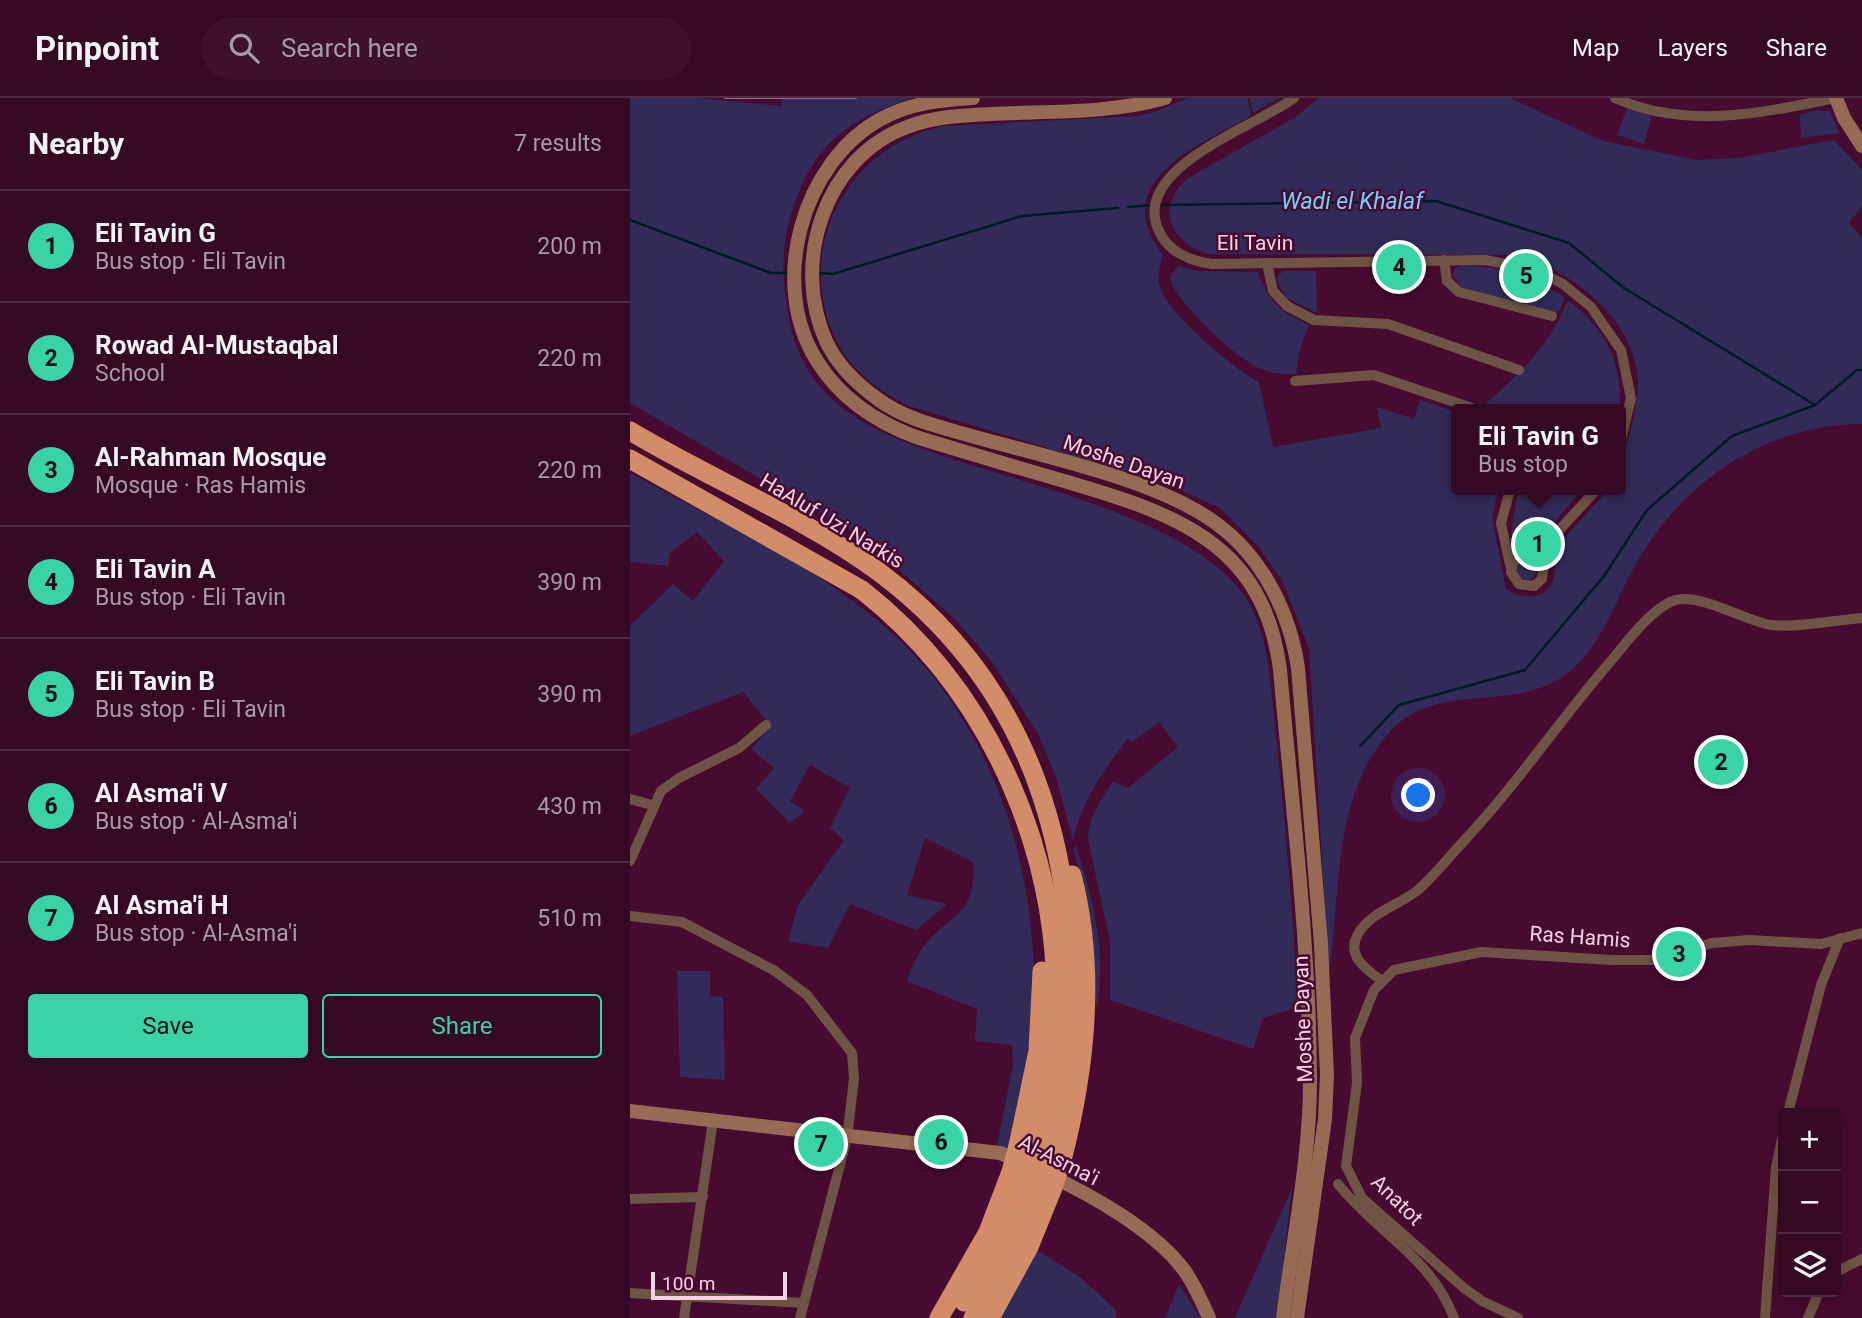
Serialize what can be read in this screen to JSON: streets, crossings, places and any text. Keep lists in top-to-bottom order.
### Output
{
  "streets": {
    "highway": ["HaAluf Uzi Narkis"],
    "street": [
      "Eli Tavin",
      "Moshe Dayan",
      "Ras Hamis",
      "Al-Asma'i",
      "Anatot"
    ]
  },
  "crossings": [
    ["Ras Hamis", "Anatot"]
  ],
  "water": ["Wadi el Khalaf"],
  "scale_bar": "100 m",
  "page": {
    "header": "Pinpoint",
    "search": "Search here",
    "nav": ["Map", "Layers", "Share"],
    "heading": ["Nearby", "7 results"],
    "list": [
      {
        "mark": "1",
        "name": "Eli Tavin G",
        "note": "Bus stop · Eli Tavin",
        "value": "200 m"
      },
      {
        "mark": "2",
        "name": "Rowad Al-Mustaqbal",
        "note": "School",
        "value": "220 m"
      },
      {
        "mark": "3",
        "name": "Al-Rahman Mosque",
        "note": "Mosque · Ras Hamis",
        "value": "220 m"
      },
      {
        "mark": "4",
        "name": "Eli Tavin A",
        "note": "Bus stop · Eli Tavin",
        "value": "390 m"
      },
      {
        "mark": "5",
        "name": "Eli Tavin B",
        "note": "Bus stop · Eli Tavin",
        "value": "390 m"
      },
      {
        "mark": "6",
        "name": "Al Asma'i V",
        "note": "Bus stop · Al-Asma'i",
        "value": "430 m"
      },
      {
        "mark": "7",
        "name": "Al Asma'i H",
        "note": "Bus stop · Al-Asma'i",
        "value": "510 m"
      }
    ],
    "pins": [
      "4",
      "5",
      "1",
      "2",
      "3",
      "6",
      "7"
    ],
    "popup": ["Eli Tavin G", "Bus stop"],
    "buttons": ["Save", "Share"],
    "map_buttons": ["+", "−"],
    "scale": "100 m"
  }
}
